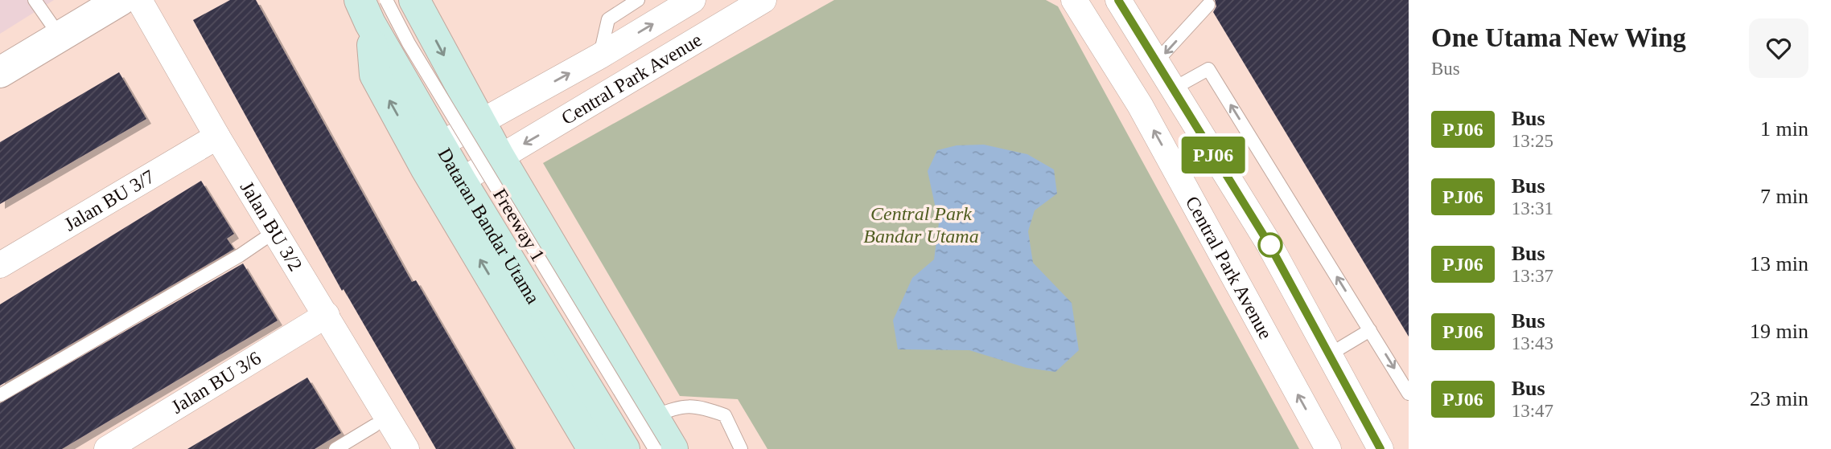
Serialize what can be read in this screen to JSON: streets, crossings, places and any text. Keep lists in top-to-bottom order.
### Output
{
  "streets": {
    "main road": ["Dataran Bandar Utama"],
    "street": [
      "Central Park Avenue",
      "Jalan BU 3/7",
      "Jalan BU 3/2",
      "Jalan BU 3/6"
    ],
    "lane": ["Freeway 1"]
  },
  "crossings": [
    ["Central Park Avenue", "Dataran Bandar Utama"],
    ["Jalan BU 3/7", "Jalan BU 3/2"],
    ["Jalan BU 3/2", "Jalan BU 3/6"],
    ["Freeway 1", "Dataran Bandar Utama"]
  ],
  "parks": ["Central Park Bandar Utama"],
  "lines": ["bus line PJ06"],
  "page": {
    "on_map": "PJ06",
    "heading": ["One Utama New Wing", "Bus"],
    "list": [
      {
        "mark": "PJ06",
        "name": "Bus",
        "note": "13:25",
        "value": "1 min"
      },
      {
        "mark": "PJ06",
        "name": "Bus",
        "note": "13:31",
        "value": "7 min"
      },
      {
        "mark": "PJ06",
        "name": "Bus",
        "note": "13:37",
        "value": "13 min"
      },
      {
        "mark": "PJ06",
        "name": "Bus",
        "note": "13:43",
        "value": "19 min"
      },
      {
        "mark": "PJ06",
        "name": "Bus",
        "note": "13:47",
        "value": "23 min"
      }
    ]
  }
}
